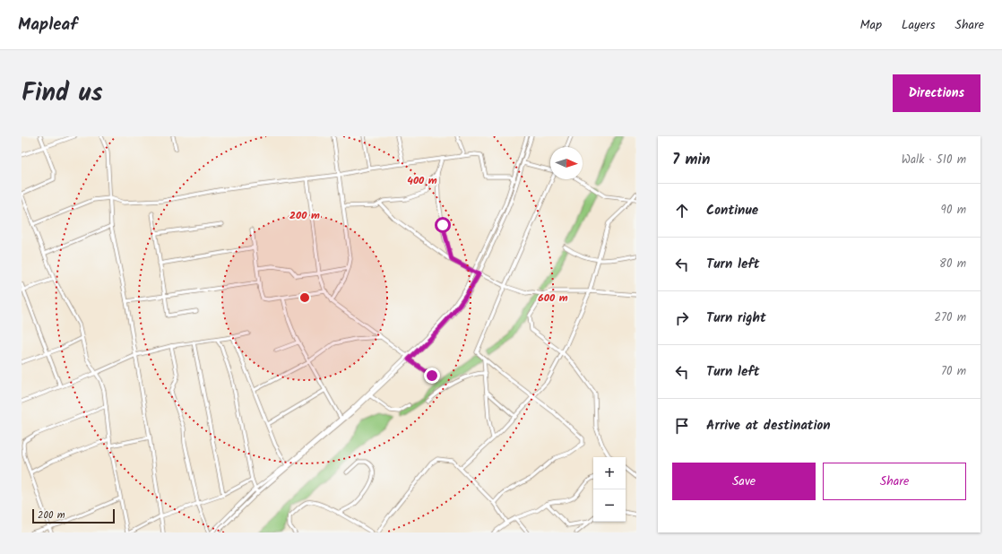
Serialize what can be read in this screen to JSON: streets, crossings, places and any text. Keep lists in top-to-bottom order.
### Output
{
  "scale_bar": "200 m",
  "north": "right",
  "page": {
    "header": "Mapleaf",
    "nav": ["Map", "Layers", "Share"],
    "title": "Find us",
    "buttons": [
      "Directions",
      ["Save", "Share"]
    ],
    "heading": ["7 min", "Walk · 510 m"],
    "list": [
      ["Continue", "90 m"],
      ["Turn left", "80 m"],
      ["Turn right", "270 m"],
      ["Turn left", "70 m"],
      "Arrive at destination"
    ],
    "map_buttons": ["+", "−"],
    "scale": "200 m"
  },
  "rings": ["400 m", "200 m", "600 m"]
}
